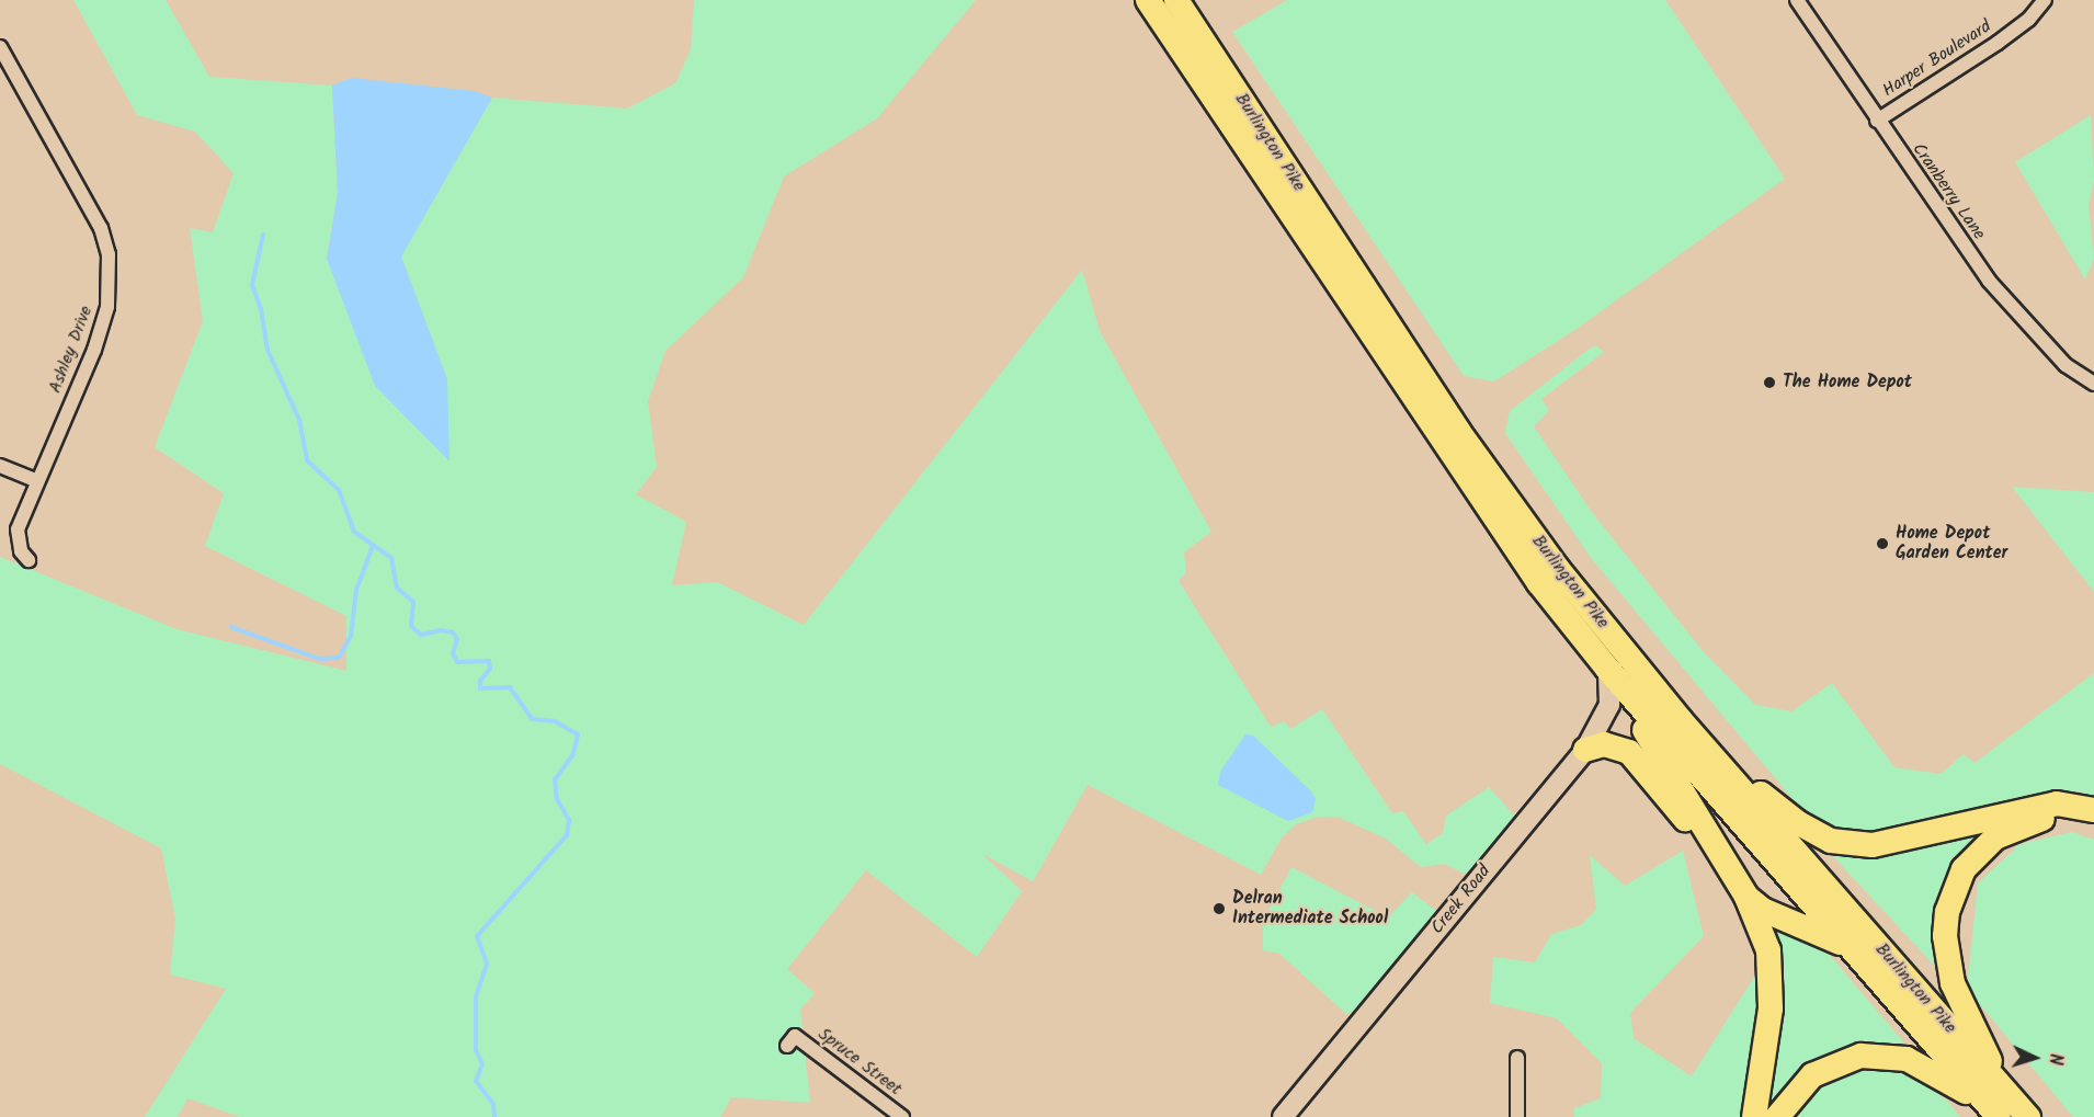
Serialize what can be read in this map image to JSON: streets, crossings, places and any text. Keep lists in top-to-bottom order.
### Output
{
  "streets": {
    "highway": ["Burlington Pike"],
    "street": [
      "Harper Boulevard",
      "Cranberry Lane",
      "Ashley Drive",
      "Creek Road",
      "Spruce Street"
    ]
  },
  "crossings": [
    ["Harper Boulevard", "Cranberry Lane"],
    ["Burlington Pike", "Creek Road"]
  ],
  "places": ["The Home Depot", "Home Depot Garden Center", "Delran Intermediate School"],
  "north": "right"
}
